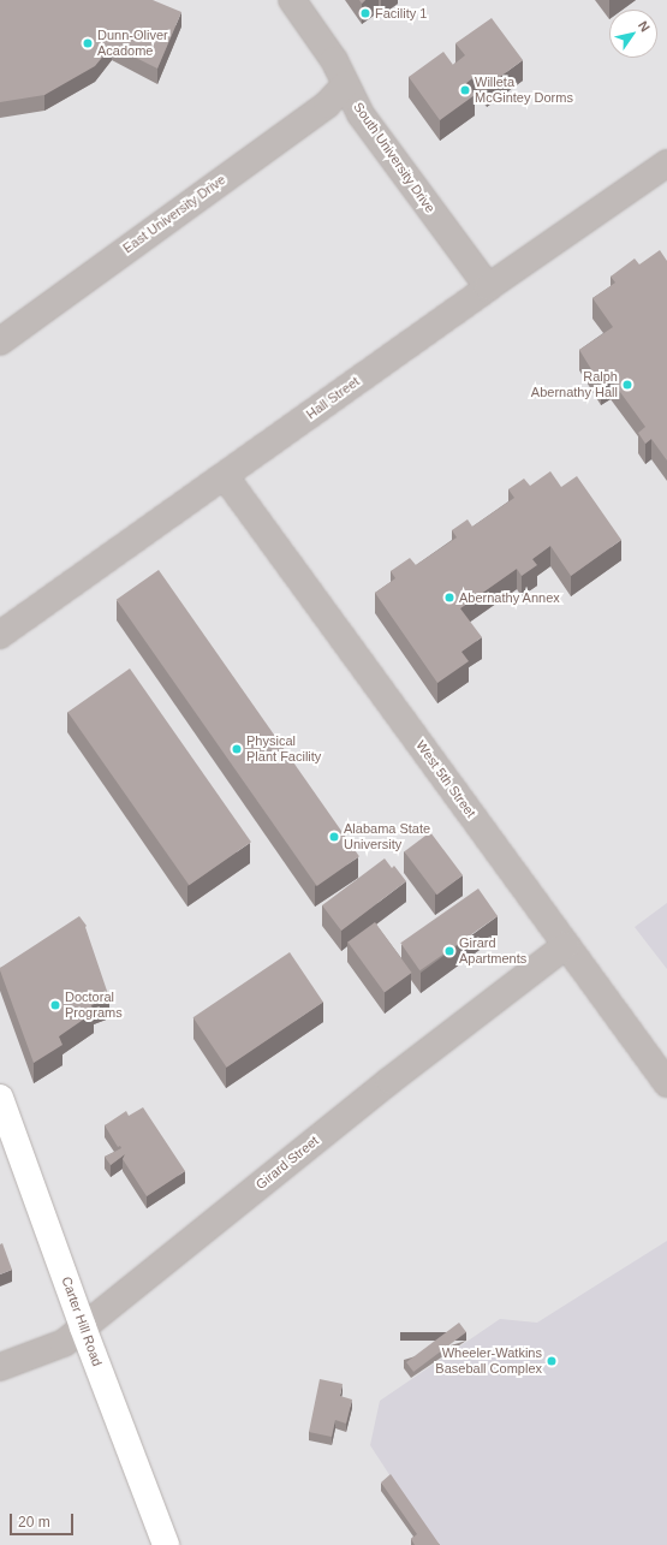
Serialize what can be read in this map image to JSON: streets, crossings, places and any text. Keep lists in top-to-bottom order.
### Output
{
  "streets": {
    "main road": ["Carter Hill Road"],
    "street": [
      "South University Drive",
      "East University Drive",
      "Hall Street",
      "West 5th Street",
      "Girard Street"
    ]
  },
  "crossings": [
    ["South University Drive", "East University Drive"],
    ["South University Drive", "Hall Street"],
    ["Hall Street", "West 5th Street"],
    ["West 5th Street", "Girard Street"],
    ["Girard Street", "Carter Hill Road"]
  ],
  "places": [
    "Facility 1",
    "Dunn-Oliver Acadome",
    "Willeta McGintey Dorms",
    "Ralph Abernathy Hall",
    "Abernathy Annex",
    "Physical Plant Facility",
    "Alabama State University",
    "Girard Apartments",
    "Doctoral Programs",
    "Wheeler-Watkins Baseball Complex"
  ],
  "scale_bar": "20 m",
  "north": "top right"
}
